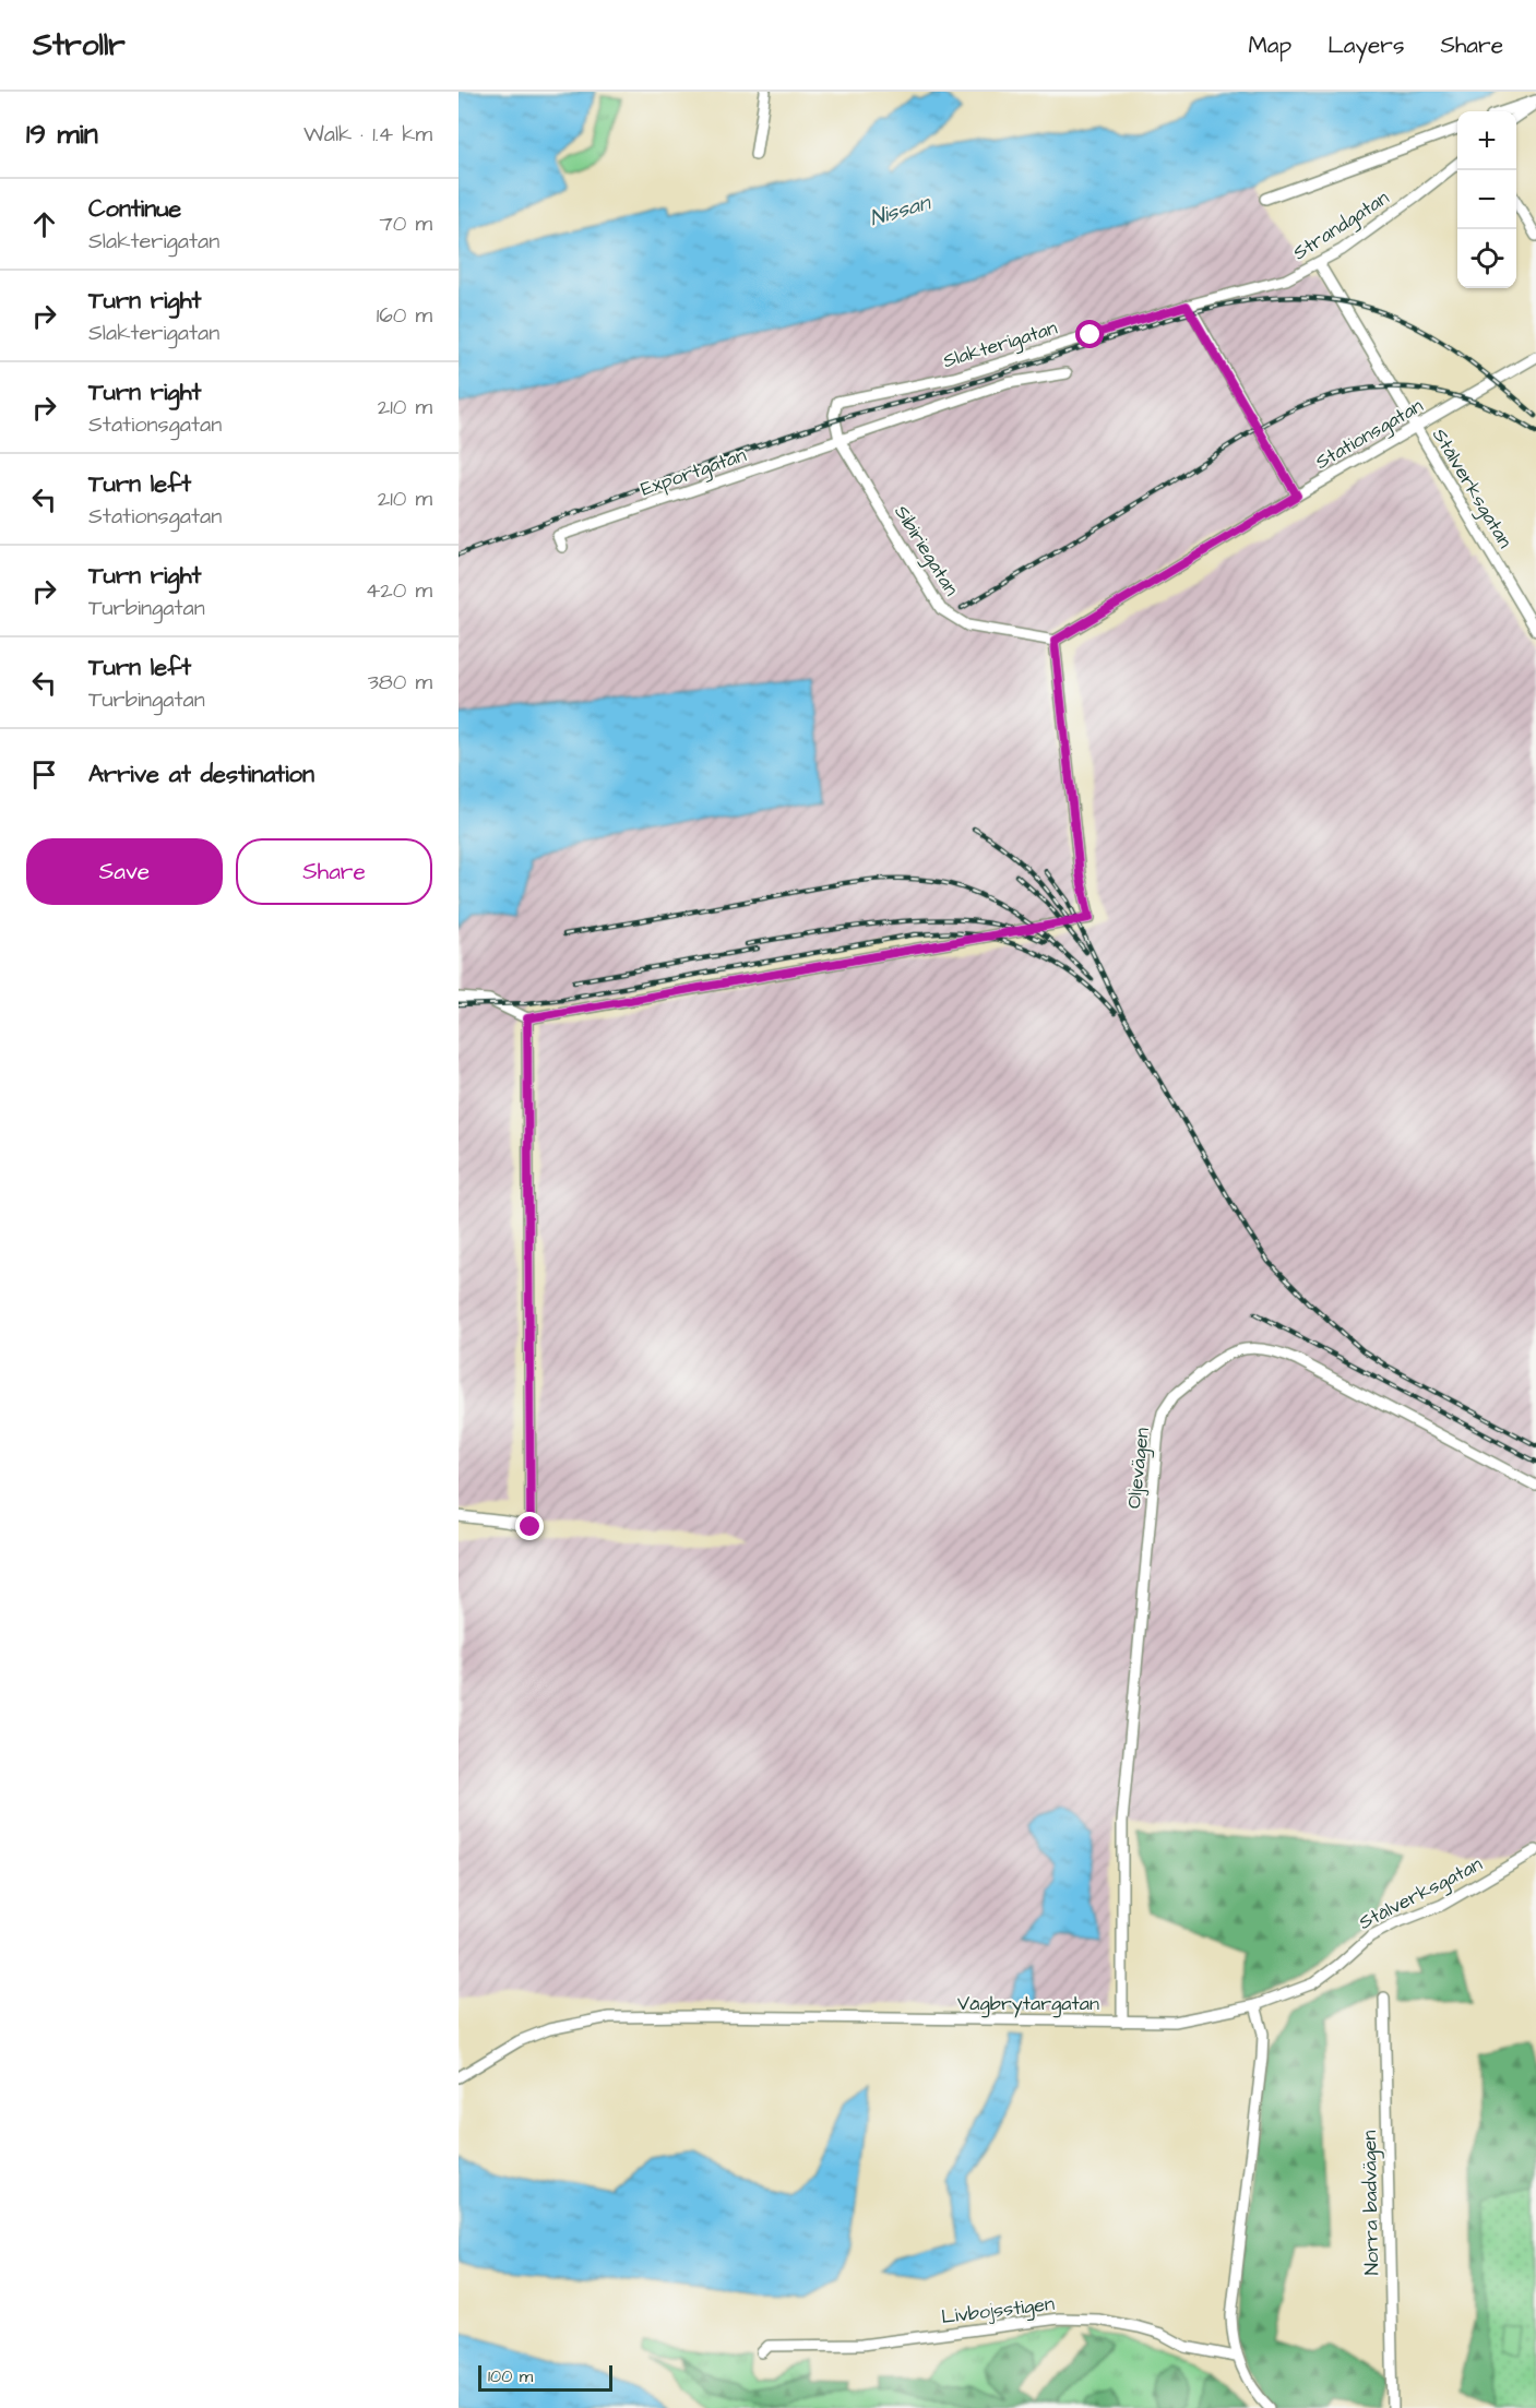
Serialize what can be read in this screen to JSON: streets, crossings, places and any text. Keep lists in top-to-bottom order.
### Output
{
  "streets": {
    "street": [
      "Strandgatan",
      "Slakterigatan",
      "Stationsgatan",
      "Exportgatan",
      "Stålverksgatan",
      "Sibiriegatan",
      "Oljevägen",
      "Vågbrytargatan",
      "Norra badvägen",
      "Livbojsstigen"
    ]
  },
  "crossings": [
    ["Strandgatan", "Slakterigatan"],
    ["Strandgatan", "Stålverksgatan"],
    ["Slakterigatan", "Sibiriegatan"],
    ["Stationsgatan", "Stålverksgatan"],
    ["Stationsgatan", "Sibiriegatan"],
    ["Exportgatan", "Sibiriegatan"],
    ["Stålverksgatan", "Vågbrytargatan"],
    ["Oljevägen", "Vågbrytargatan"]
  ],
  "water": ["Nissan"],
  "scale_bar": "100 m",
  "page": {
    "header": "Strollr",
    "nav": ["Map", "Layers", "Share"],
    "heading": ["19 min", "Walk · 1.4 km"],
    "map_buttons": ["+", "−"],
    "list": [
      ["Continue", "Slakterigatan", "70 m"],
      ["Turn right", "Slakterigatan", "160 m"],
      ["Turn right", "Stationsgatan", "210 m"],
      ["Turn left", "Stationsgatan", "210 m"],
      ["Turn right", "Turbingatan", "420 m"],
      ["Turn left", "Turbingatan", "380 m"],
      "Arrive at destination"
    ],
    "buttons": ["Save", "Share"],
    "scale": "100 m"
  }
}
